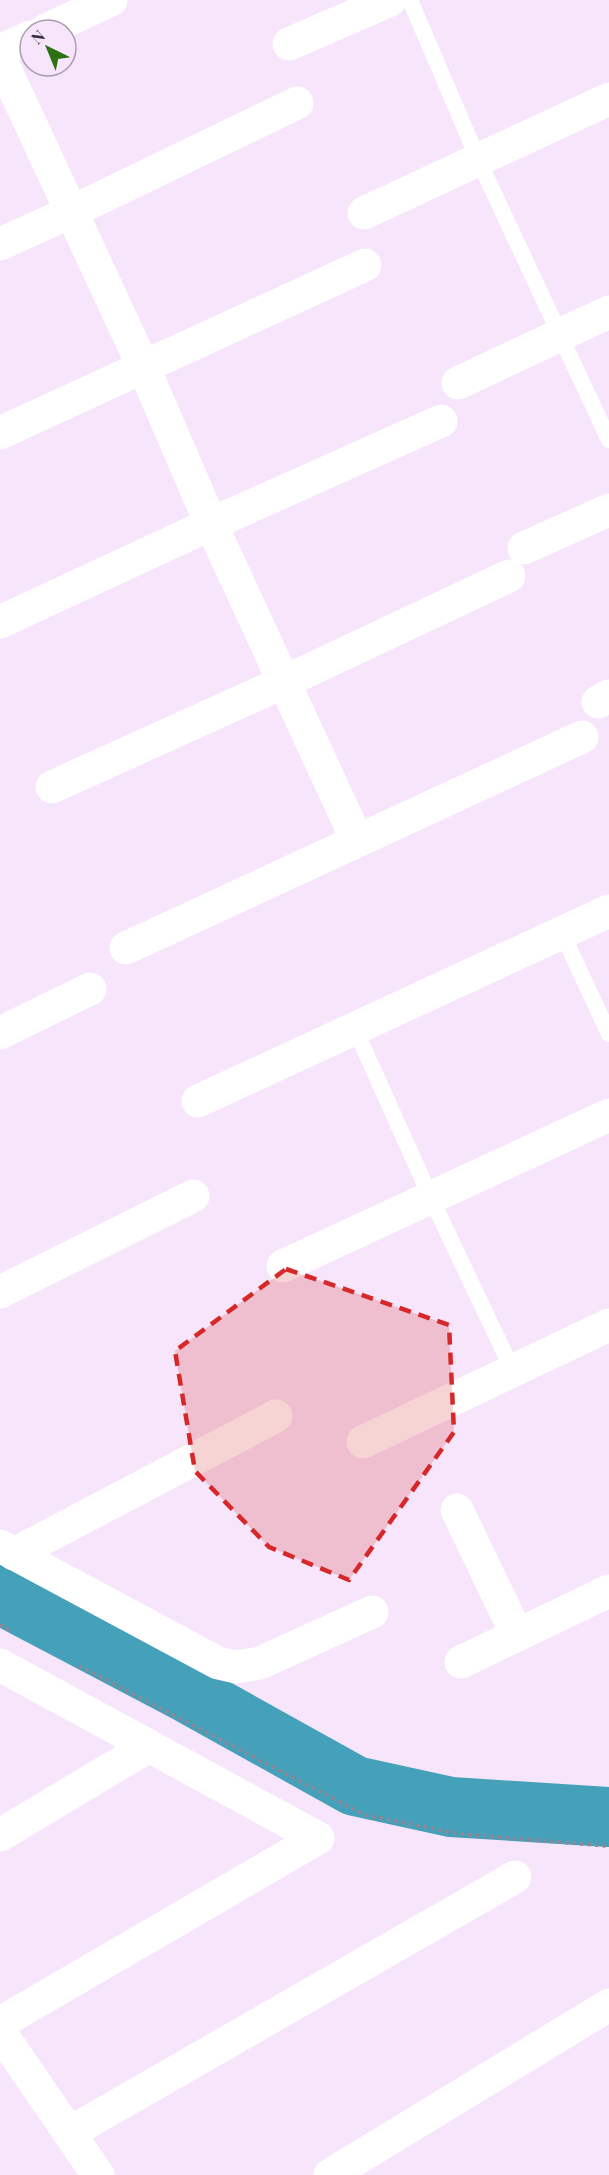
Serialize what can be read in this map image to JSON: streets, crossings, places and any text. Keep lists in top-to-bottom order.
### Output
{
  "north": "top left"
}
